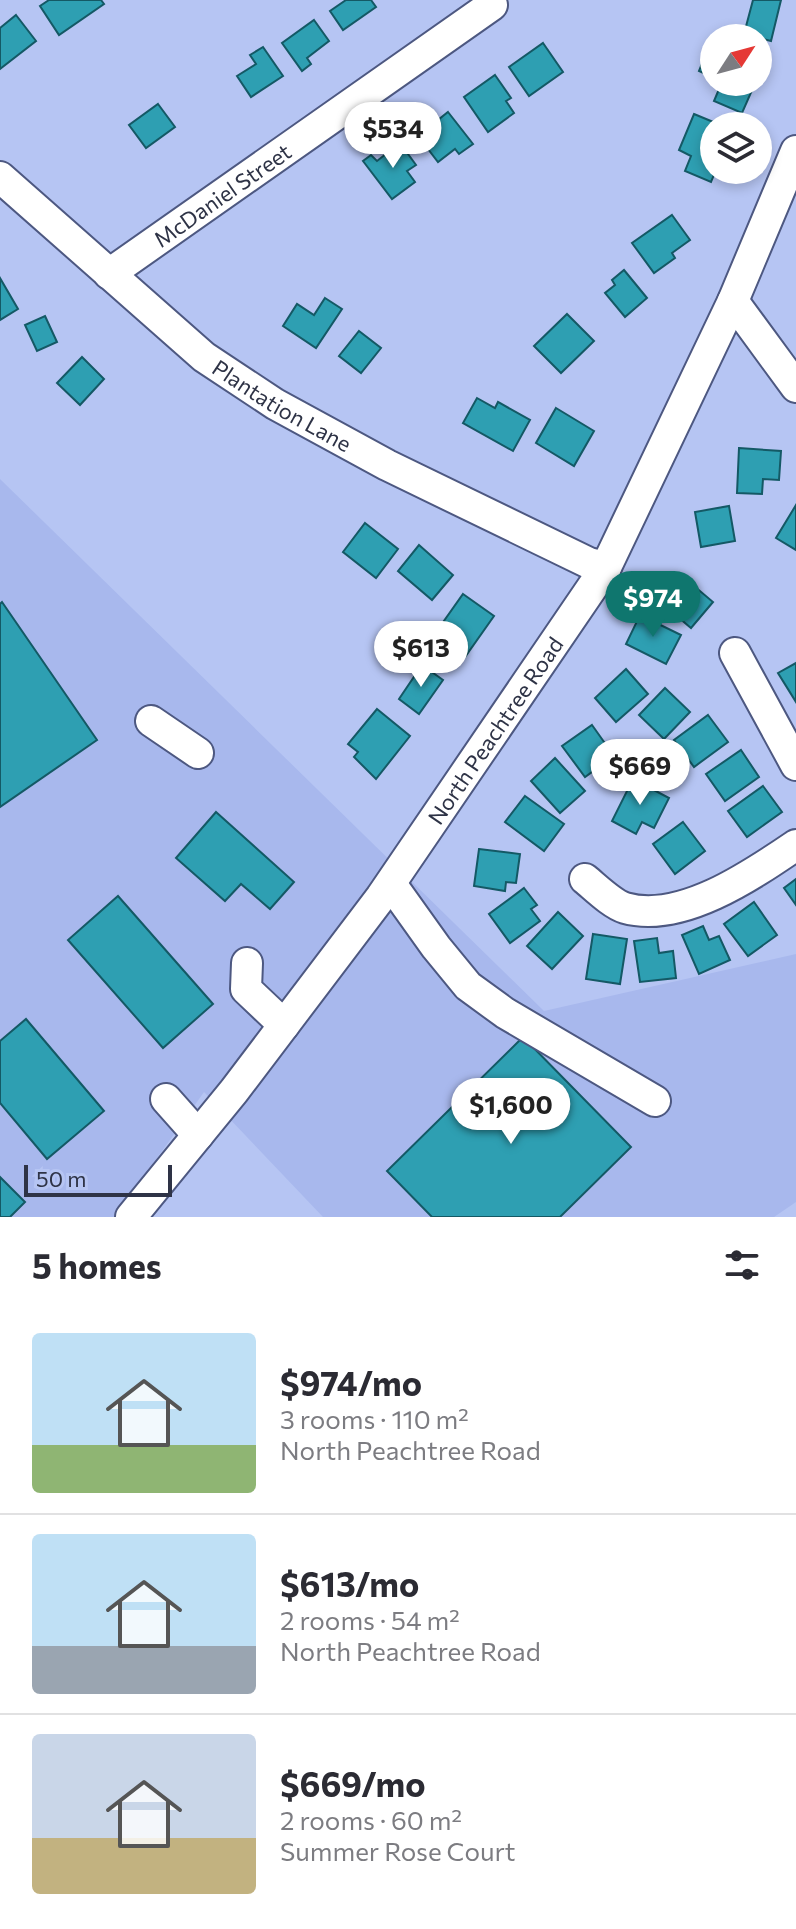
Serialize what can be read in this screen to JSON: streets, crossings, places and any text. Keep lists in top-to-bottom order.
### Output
{
  "streets": {
    "street": ["McDaniel Street", "Plantation Lane", "North Peachtree Road"]
  },
  "crossings": [
    ["McDaniel Street", "Plantation Lane"],
    ["Plantation Lane", "North Peachtree Road"]
  ],
  "scale_bar": "50 m",
  "north": "top right",
  "page": {
    "price": [
      "$534",
      "$974",
      "$613",
      "$669",
      "$1,600"
    ],
    "scale": "50 m",
    "heading": "5 homes",
    "list": [
      {
        "name": "$974/mo",
        "note": "3 rooms · 110 m² · North Peachtree Road"
      },
      {
        "name": "$613/mo",
        "note": "2 rooms · 54 m² · North Peachtree Road"
      },
      {
        "name": "$669/mo",
        "note": "2 rooms · 60 m² · Summer Rose Court"
      }
    ]
  }
}
